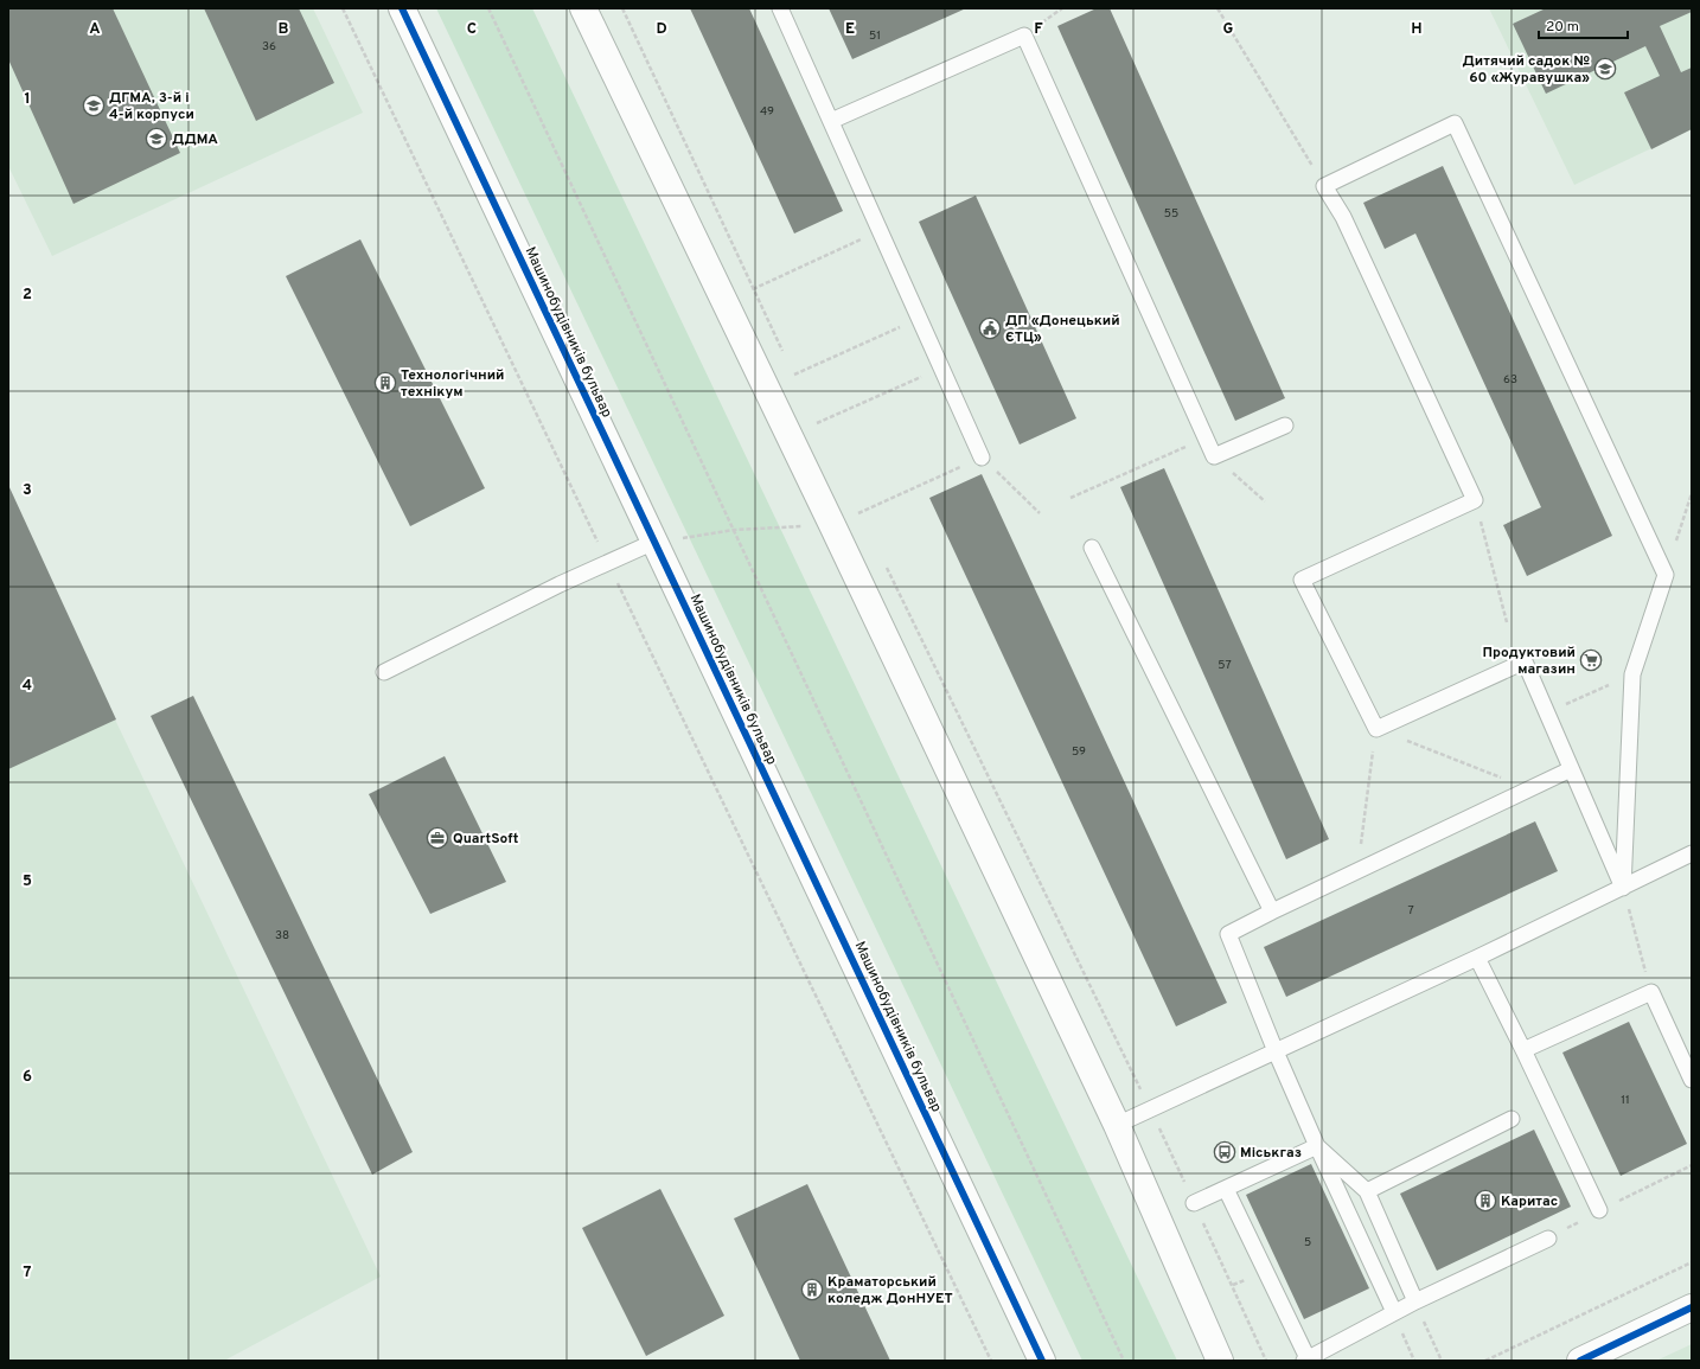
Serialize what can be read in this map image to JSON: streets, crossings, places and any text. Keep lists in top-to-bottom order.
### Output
{
  "streets": {
    "street": ["Машинобудівників бульвар"]
  },
  "places": {
    "school or university": ["Дитячий садок № 60 «Журавушка»", "ДГМА, 3-й і 4-й корпуси", "ДДМА"],
    "public building": ["ДП «Донецький ЄТЦ»"],
    "building": ["Технологічний технікум", "Каритас", "Краматорський коледж ДонНУЕТ"],
    "supermarket": ["Продуктовий магазин"],
    "office": ["QuartSoft"],
    "bus stop": ["Міськгаз"]
  },
  "house_numbers": [
    "51",
    "36",
    "49",
    "55",
    "63",
    "57",
    "59",
    "7",
    "38",
    "11",
    "5"
  ],
  "scale_bar": "20 m",
  "grid": {
    "columns": [
      "A",
      "B",
      "C",
      "D",
      "E",
      "F",
      "G",
      "H"
    ],
    "rows": [
      "1",
      "2",
      "3",
      "4",
      "5",
      "6",
      "7"
    ]
  }
}
